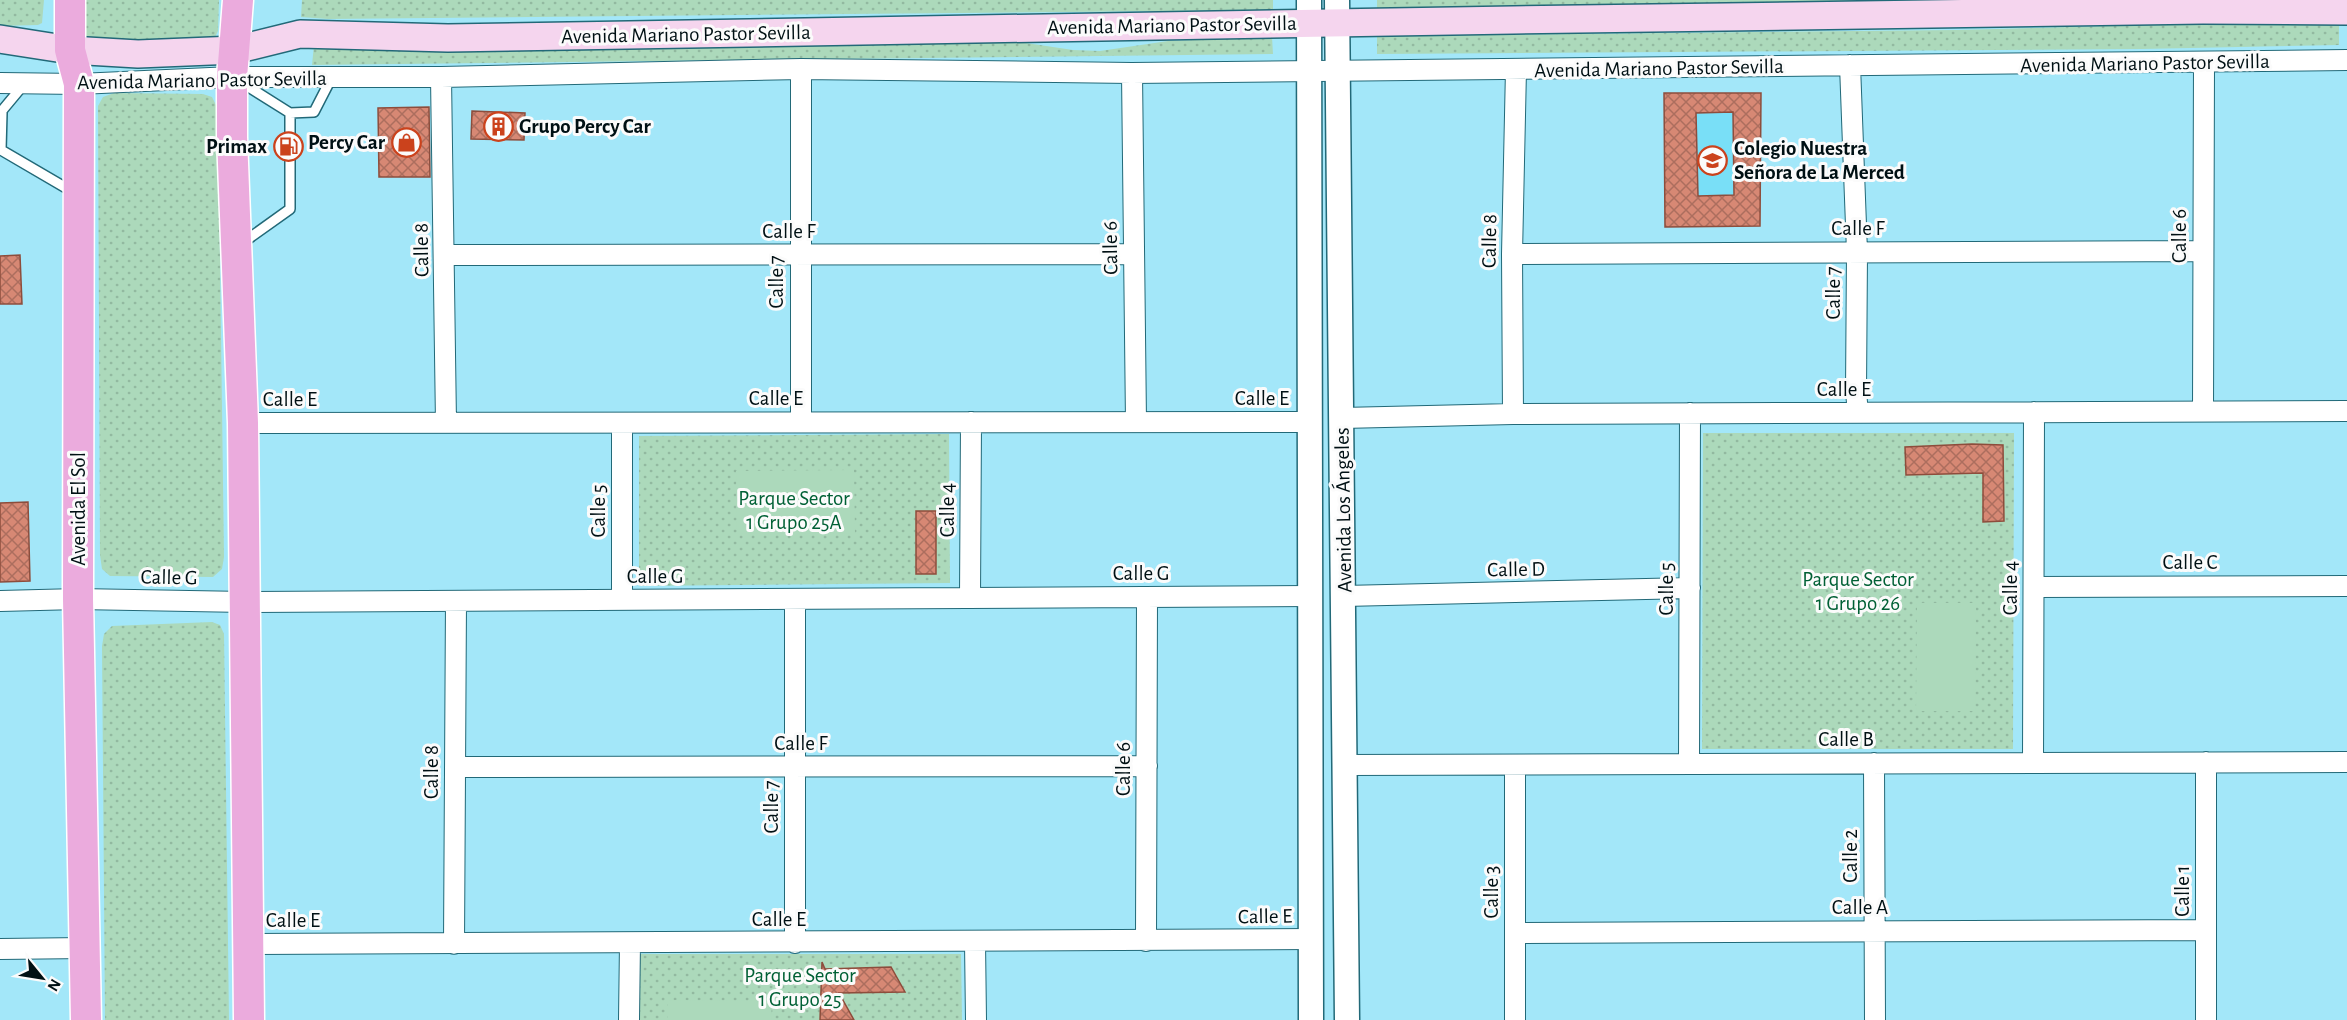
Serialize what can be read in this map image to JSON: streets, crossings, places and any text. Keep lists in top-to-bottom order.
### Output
{
  "streets": {
    "main road": ["Avenida Mariano Pastor Sevilla", "Avenida El Sol"],
    "street": [
      "Calle F",
      "Calle 6",
      "Calle 8",
      "Calle 7",
      "Calle E",
      "Calle 4",
      "Avenida Los Ángeles",
      "Calle 5",
      "Calle C",
      "Calle D",
      "Calle G",
      "Calle B",
      "Calle 2",
      "Calle 1",
      "Calle 3",
      "Calle A"
    ]
  },
  "crossings": [
    ["Avenida Mariano Pastor Sevilla", "Calle 6"],
    ["Avenida Mariano Pastor Sevilla", "Calle 8"],
    ["Avenida Mariano Pastor Sevilla", "Calle 7"],
    ["Avenida Mariano Pastor Sevilla", "Avenida El Sol"],
    ["Avenida Mariano Pastor Sevilla", "Avenida Los Ángeles"],
    ["Calle F", "Calle 6"],
    ["Calle F", "Calle 8"],
    ["Calle F", "Calle 7"],
    ["Calle 6", "Calle E"],
    ["Calle 6", "Calle G"],
    ["Calle 8", "Calle E"],
    ["Calle 8", "Calle G"],
    ["Calle 7", "Calle E"],
    ["Calle 7", "Calle G"],
    ["Calle E", "Calle 4"],
    ["Calle E", "Avenida Los Ángeles"],
    ["Calle E", "Calle 5"],
    ["Avenida El Sol", "Calle G"],
    ["Calle 4", "Calle C"],
    ["Calle 4", "Calle G"],
    ["Calle 4", "Calle B"],
    ["Avenida Los Ángeles", "Calle D"],
    ["Avenida Los Ángeles", "Calle G"],
    ["Avenida Los Ángeles", "Calle B"],
    ["Calle 5", "Calle D"],
    ["Calle 5", "Calle G"],
    ["Calle 5", "Calle B"],
    ["Calle B", "Calle 2"],
    ["Calle B", "Calle 1"],
    ["Calle B", "Calle 3"],
    ["Calle 2", "Calle A"],
    ["Calle 1", "Calle A"],
    ["Calle 3", "Calle A"]
  ],
  "parks": ["Parque Sector 1 Grupo 25A", "Parque Sector 1 Grupo 26", "Parque Sector 1 Grupo 25"],
  "places": {
    "building": ["Grupo Percy Car"],
    "shop": ["Percy Car"],
    "fuel station": ["Primax"],
    "school or university": ["Colegio Nuestra Señora de La Merced"]
  },
  "north": "bottom right"
}
